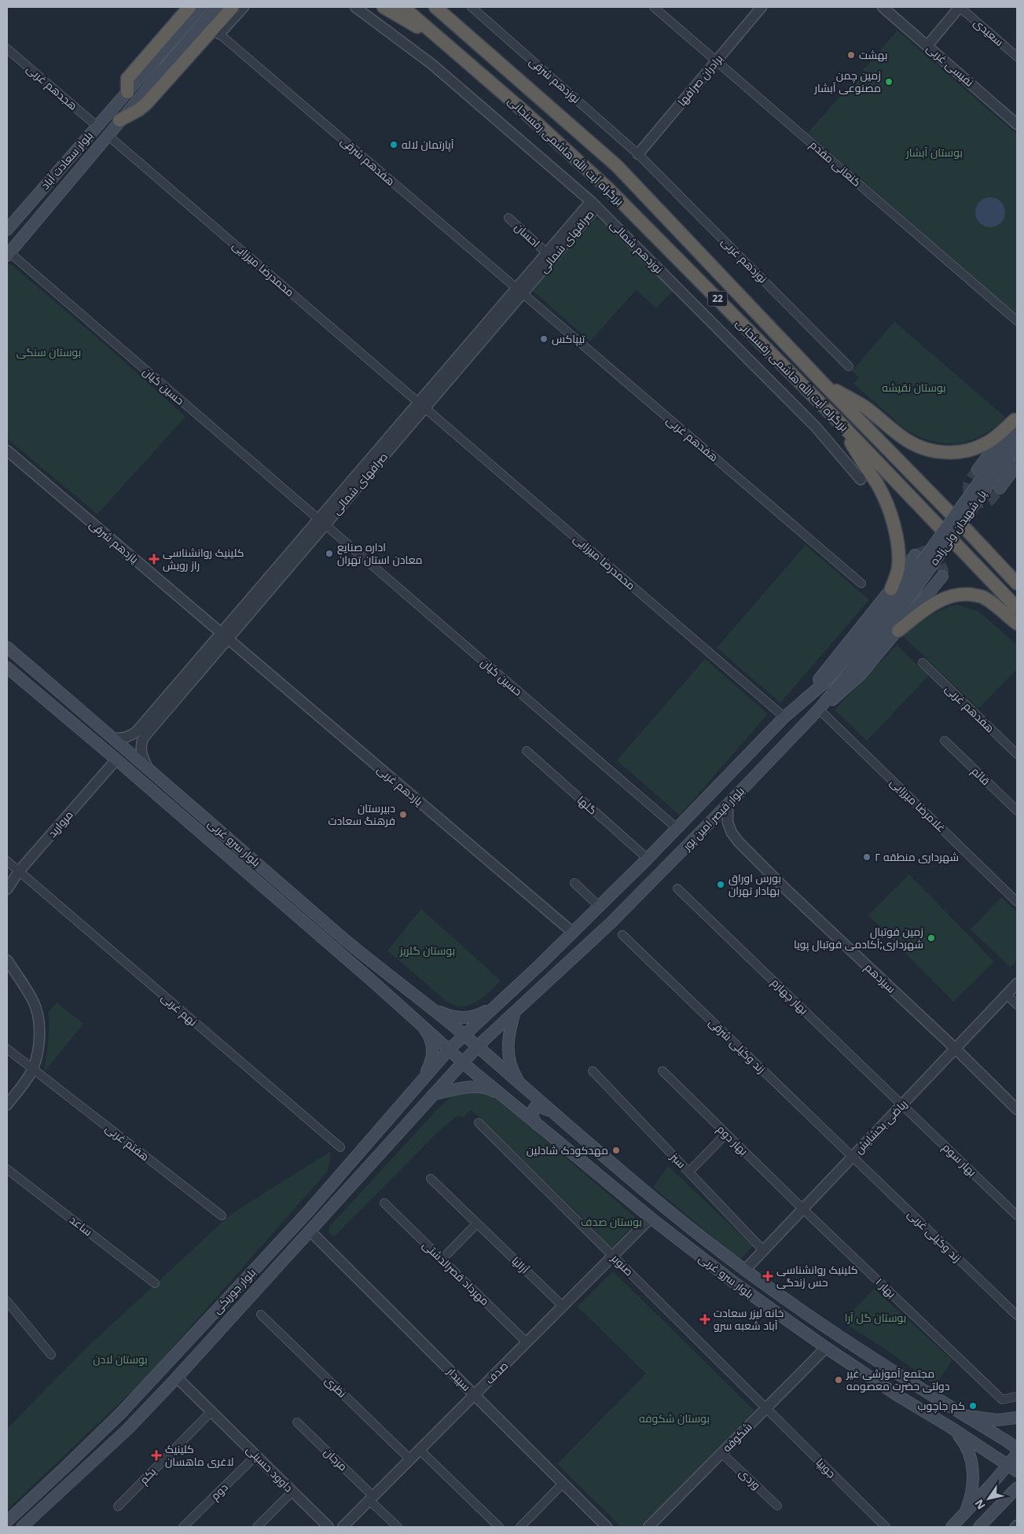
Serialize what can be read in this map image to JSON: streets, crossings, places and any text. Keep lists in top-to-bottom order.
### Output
{
  "streets": {
    "highway": ["بزرگراه آیت الله هاشمی رفسنجانی", "22"],
    "main road": [
      "بلوار سعادت آباد",
      "پل شهیدان ولی‌زاده",
      "بلوار قیصر امین پور",
      "بلوار سرو غربی",
      "بلوار جوریکی"
    ],
    "street": [
      "سعیدی",
      "نفیسی غربی",
      "نوزدهم شرقی",
      "برادران صرافها",
      "هجدهم غربی",
      "هفدهم شرقی",
      "کنعانی مقدم",
      "احسان",
      "صرافهای شمالی",
      "نوزدهم شمالی",
      "نوزدهم غربی",
      "محمدرضا میرزایی",
      "حسین کیان",
      "هفدهم غربی",
      "یازدهم شرقی",
      "قائم",
      "یازدهم غربی",
      "گلها",
      "غلامرضا میرزایی",
      "مروارید",
      "سیزدهم",
      "بهار چهارم",
      "نهم غربی",
      "زند وکیلی شرقی",
      "ریاضی بخشایش",
      "بهار دوم",
      "هفتم غربی",
      "بهار سوم",
      "سبز",
      "ساعد",
      "زند وکیلی غربی",
      "آزالیا",
      "صنوبر",
      "مهرداد قصرالدشتی",
      "بهار ۱",
      "صدف",
      "سپیدار",
      "نظری",
      "شکوفه",
      "مرجان",
      "جویپا",
      "داوود حسینی",
      "یکم",
      "وردی",
      "دوم"
    ]
  },
  "crossings": [
    ["نوزدهم شرقی", "برادران صرافها"],
    ["نوزدهم شرقی", "نوزدهم غربی"],
    ["برادران صرافها", "کنعانی مقدم"],
    ["برادران صرافها", "نوزدهم غربی"],
    ["هجدهم غربی", "بلوار سعادت آباد"],
    ["بلوار سعادت آباد", "محمدرضا میرزایی"],
    ["بلوار سعادت آباد", "حسین کیان"],
    ["هفدهم شرقی", "صرافهای شمالی"],
    ["هفدهم شرقی", "هفدهم غربی"],
    ["احسان", "صرافهای شمالی"],
    ["صرافهای شمالی", "نوزدهم شمالی"],
    ["صرافهای شمالی", "محمدرضا میرزایی"],
    ["صرافهای شمالی", "حسین کیان"],
    ["صرافهای شمالی", "هفدهم غربی"],
    ["صرافهای شمالی", "یازدهم شرقی"],
    ["صرافهای شمالی", "یازدهم غربی"],
    ["صرافهای شمالی", "بلوار سرو غربی"],
    ["محمدرضا میرزایی", "بلوار قیصر امین پور"],
    ["حسین کیان", "بلوار قیصر امین پور"],
    ["پل شهیدان ولی‌زاده", "بلوار قیصر امین پور"],
    ["یازدهم شرقی", "یازدهم غربی"],
    ["یازدهم غربی", "بلوار قیصر امین پور"],
    ["گلها", "بلوار قیصر امین پور"],
    ["غلامرضا میرزایی", "بلوار قیصر امین پور"],
    ["بلوار قیصر امین پور", "بلوار سرو غربی"],
    ["بلوار قیصر امین پور", "سیزدهم"],
    ["بلوار قیصر امین پور", "بلوار جوریکی"],
    ["مروارید", "بلوار سرو غربی"],
    ["مروارید", "نهم غربی"],
    ["بلوار سرو غربی", "ریاضی بخشایش"],
    ["بلوار سرو غربی", "بلوار جوریکی"],
    ["بلوار سرو غربی", "صدف"],
    ["بلوار سرو غربی", "شکوفه"],
    ["سیزدهم", "ریاضی بخشایش"],
    ["بهار چهارم", "ریاضی بخشایش"],
    ["بهار چهارم", "بهار سوم"],
    ["زند وکیلی شرقی", "ریاضی بخشایش"],
    ["زند وکیلی شرقی", "زند وکیلی غربی"],
    ["ریاضی بخشایش", "بهار دوم"],
    ["ریاضی بخشایش", "بهار سوم"],
    ["ریاضی بخشایش", "سبز"],
    ["ریاضی بخشایش", "زند وکیلی غربی"],
    ["ریاضی بخشایش", "بهار ۱"],
    ["بهار دوم", "بهار ۱"],
    ["آزالیا", "صدف"],
    ["صنوبر", "صدف"],
    ["صنوبر", "شکوفه"],
    ["صنوبر", "جویپا"],
    ["مهرداد قصرالدشتی", "صدف"],
    ["بلوار جوریکی", "سپیدار"],
    ["بلوار جوریکی", "داوود حسینی"],
    ["صدف", "سپیدار"],
    ["صدف", "نظری"],
    ["صدف", "مرجان"],
    ["شکوفه", "جویپا"],
    ["شکوفه", "وردی"],
    ["داوود حسینی", "یکم"],
    ["داوود حسینی", "دوم"]
  ],
  "parks": [
    "بوستان آبشار",
    "بوستان سنگی",
    "بوستان نقیشه",
    "بوستان گلریز",
    "بوستان صدف",
    "بوستان گل‌ آرا",
    "بوستان لادن",
    "بوستان شکوفه"
  ],
  "places": {
    "other": [
      "بهشت",
      "زمین چمن مصنوعی آبشار",
      "آپارتمان لاله",
      "تیپاکس",
      "اداره صنایع معادن استان تهران",
      "دبیرستان فرهنگ سعادت",
      "شهرداری منطقه ۲",
      "بورس اوراق بهادار تهران",
      "زمین فوتبال شهرداری;آکادمی فوتبال پویا",
      "مهدکودک شادلین",
      "مجتمع آموزشی غیر دولتی حضرت معصومه",
      "کم جاچوب"
    ],
    "health": [
      "کلینیک روانشناسی راز رویش",
      "کلینیک روانشناسی حس زندگی",
      "خانه لیزر سعادت آباد شعبه سرو",
      "کلینیک لاغری ماهسان"
    ]
  },
  "north": "bottom left"
}
